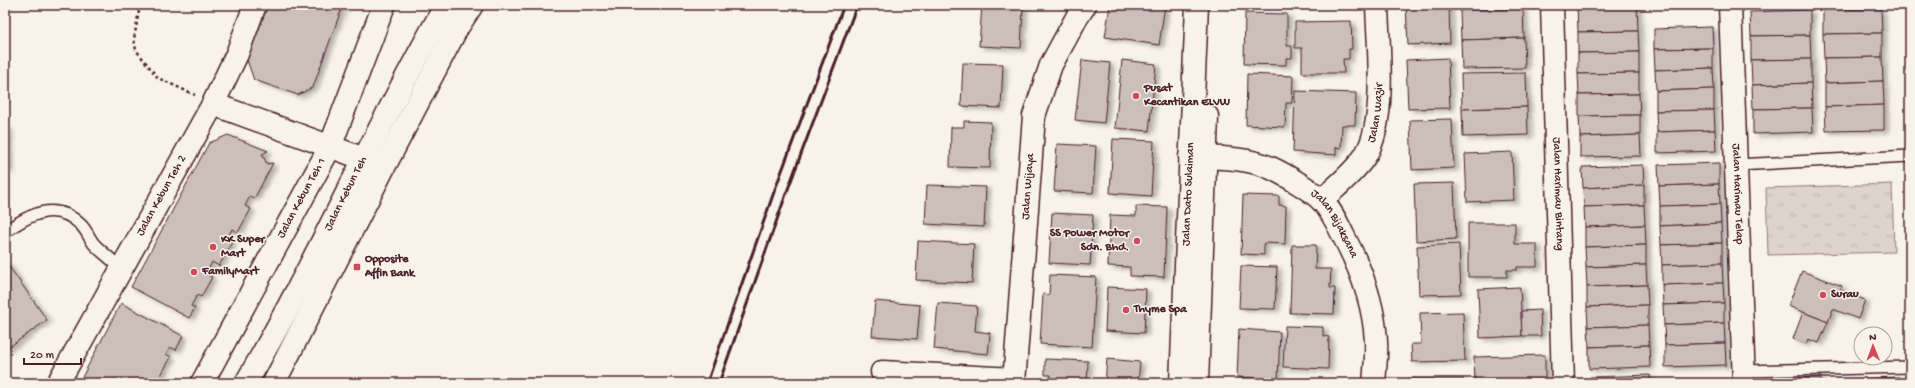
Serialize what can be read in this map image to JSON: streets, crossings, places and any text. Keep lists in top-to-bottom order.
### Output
{
  "streets": {
    "street": [
      "Jalan Wazir",
      "Jalan Wijaya",
      "Jalan Kebun Teh",
      "Jalan Dato Sulaiman",
      "Jalan Harimau Bintang",
      "Jalan Harimau Telap",
      "Jalan Kebun Teh 2",
      "Jalan Kebun Teh 1",
      "Jalan Bijaksana"
    ]
  },
  "crossings": [
    ["Jalan Wazir", "Jalan Bijaksana"],
    ["Jalan Dato Sulaiman", "Jalan Bijaksana"]
  ],
  "places": {
    "other": [
      "Pusat Kecantikan ELVW",
      "SS Power Motor Sdn. Bhd.",
      "KK Super Mart",
      "FamilyMart",
      "Surau",
      "Thyme Spa"
    ],
    "transit": ["Opposite Affin Bank"]
  },
  "scale_bar": "20 m",
  "north": "top"
}
